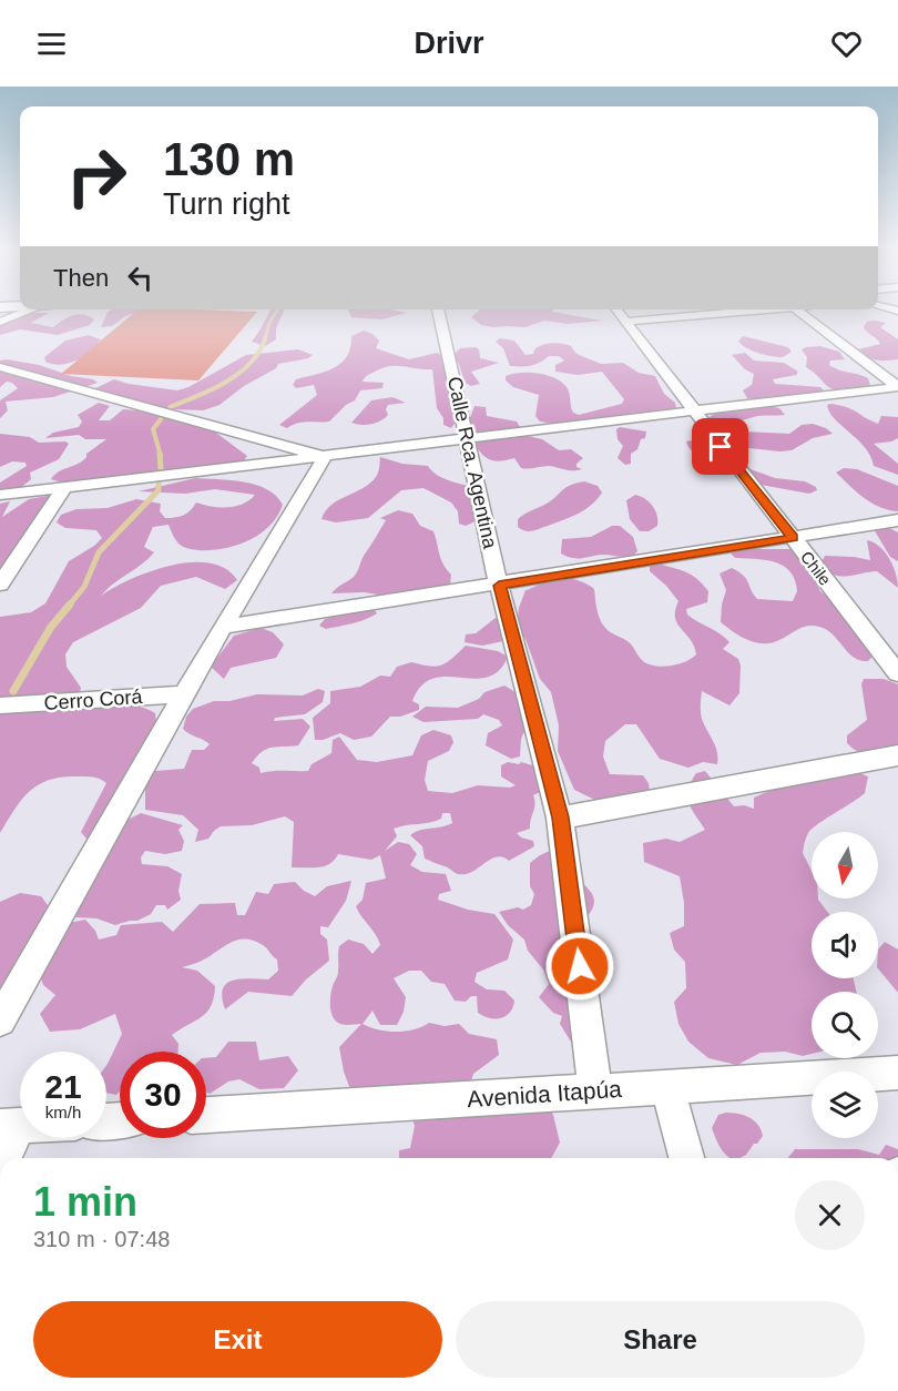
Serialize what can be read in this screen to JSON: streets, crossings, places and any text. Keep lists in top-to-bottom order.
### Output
{
  "streets": {
    "street": [
      "Calle Rca. Agentina",
      "Chile",
      "Cerro Corá",
      "Avenida Itapúa"
    ]
  },
  "crossings": [
    ["Calle Rca. Agentina", "Avenida Itapúa"]
  ],
  "north": "bottom",
  "page": {
    "header": "Drivr",
    "turn": ["130 m", "Turn right"],
    "then": "Then",
    "speed": "21 km/h",
    "limit": "30",
    "heading": ["1 min", "310 m · 07:48"],
    "buttons": ["Exit", "Share"]
  }
}
